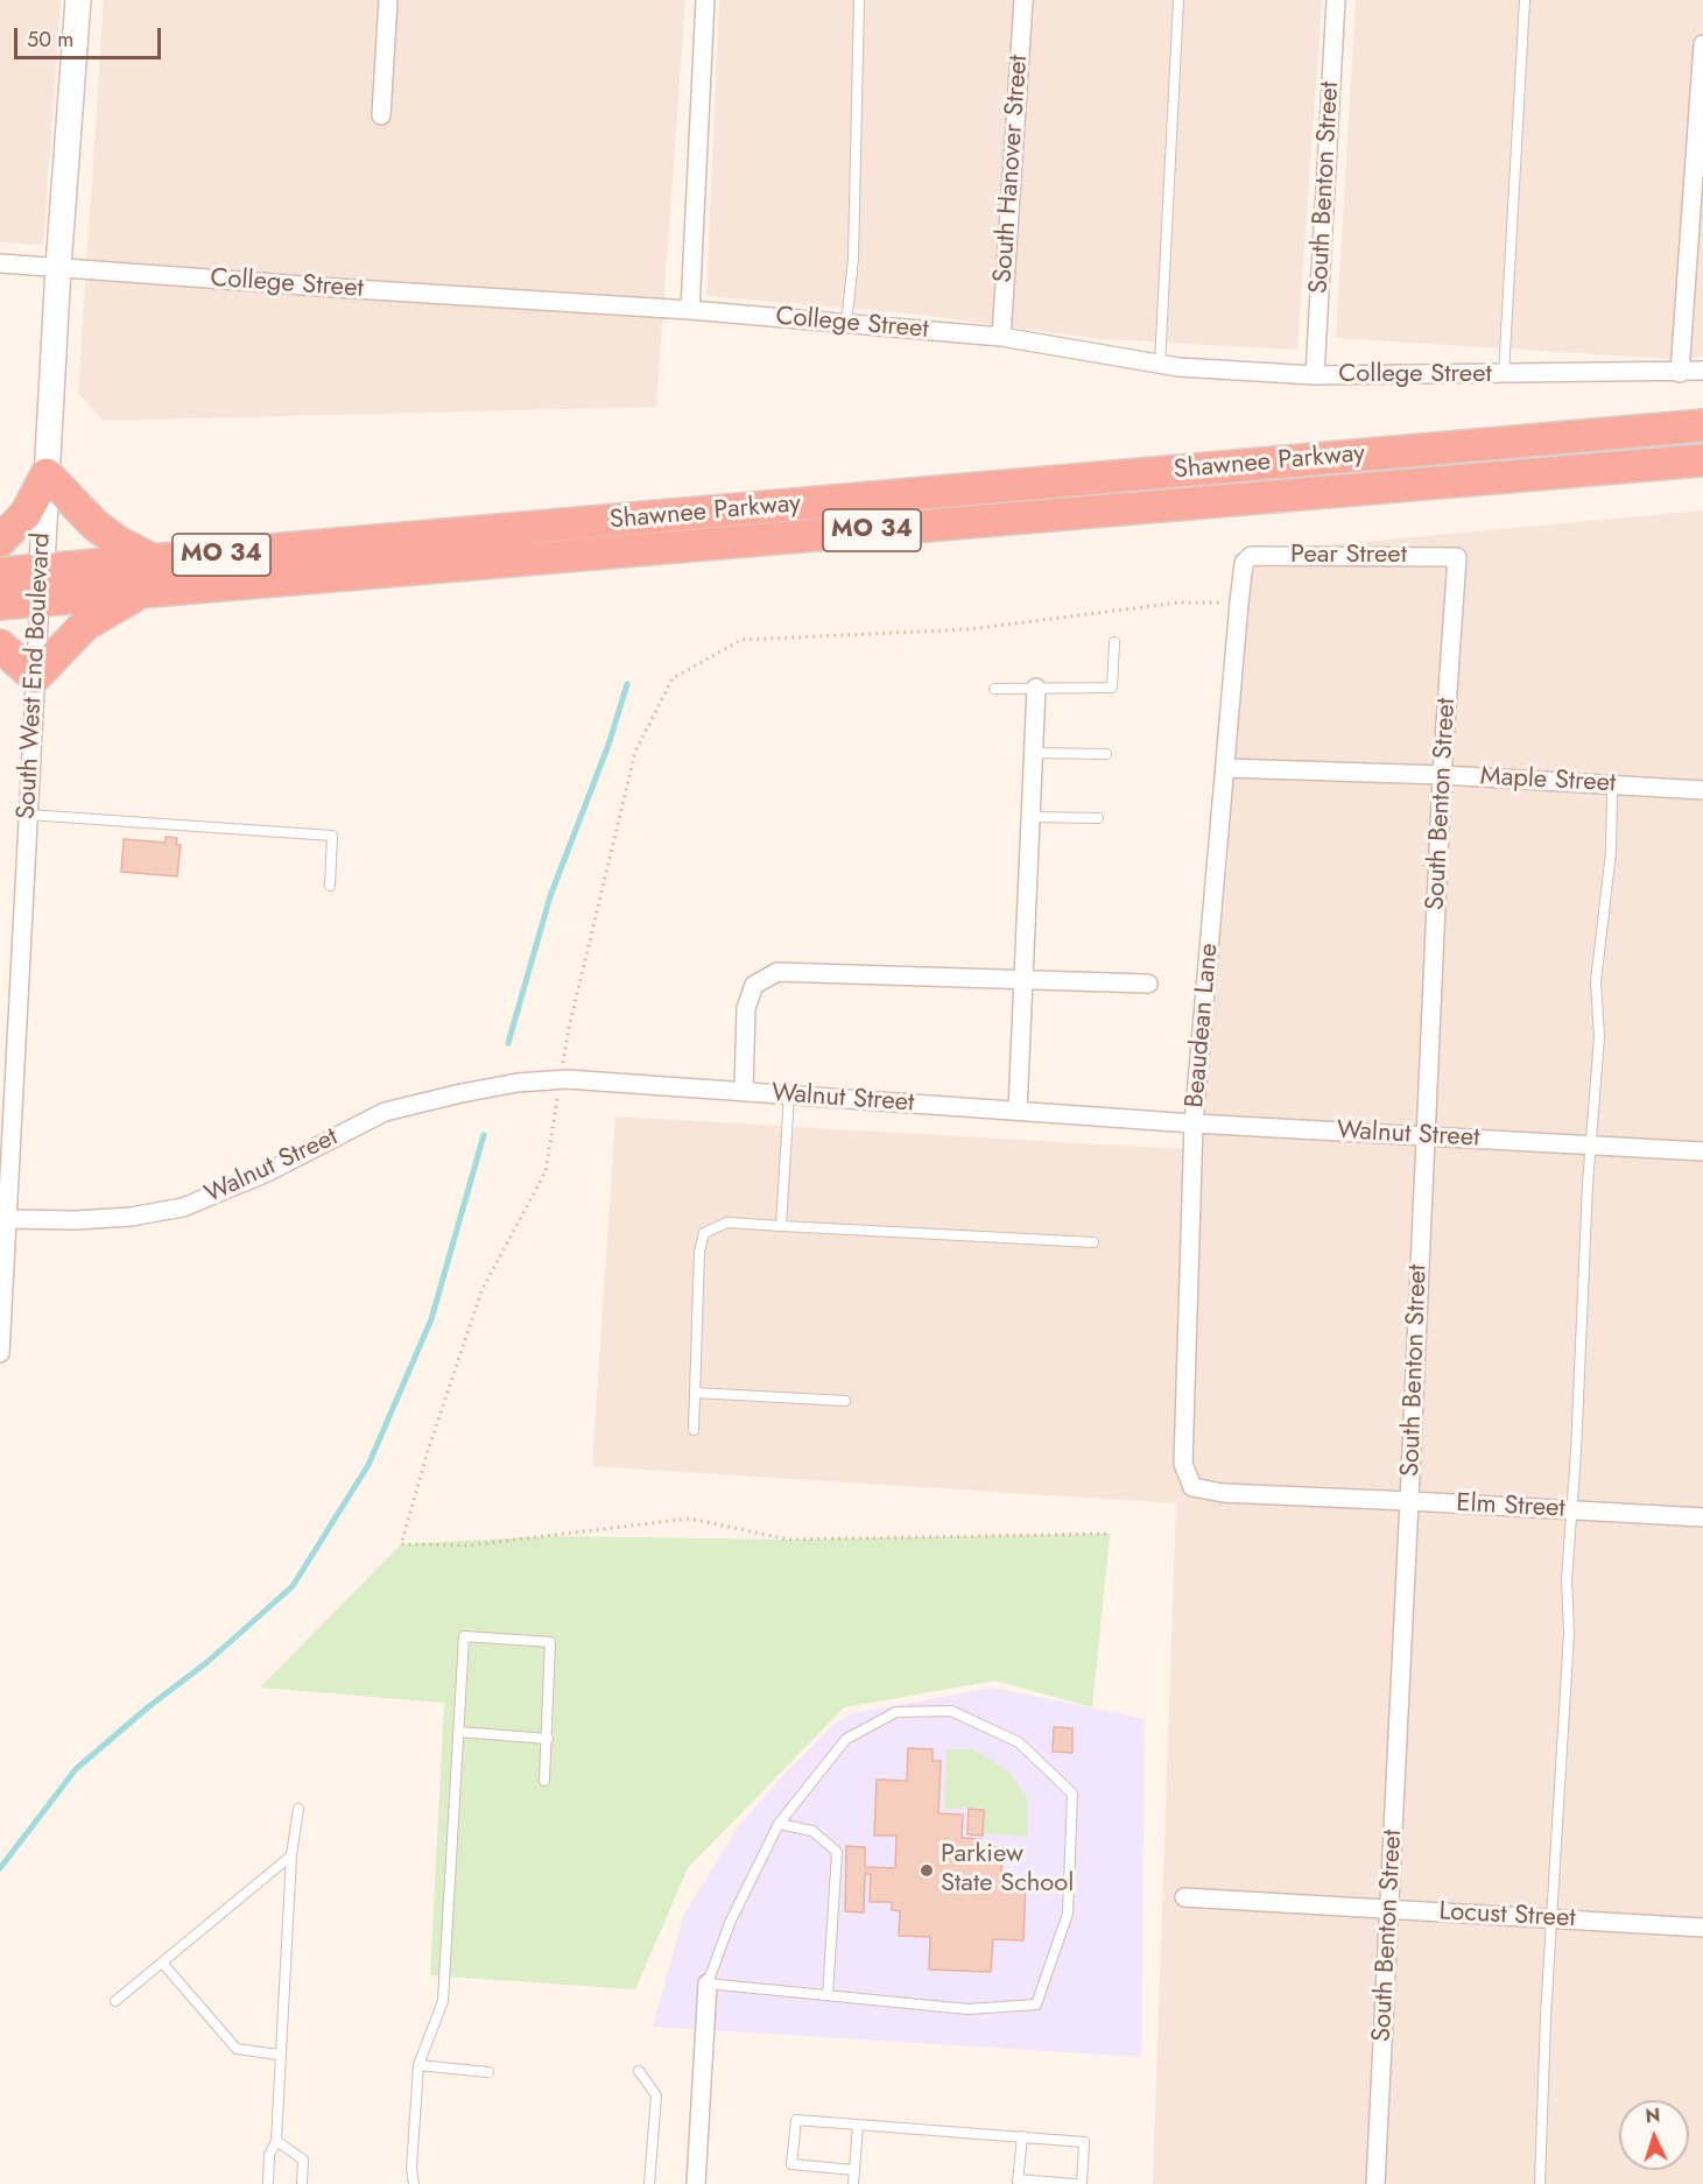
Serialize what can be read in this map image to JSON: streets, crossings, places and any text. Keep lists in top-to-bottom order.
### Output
{
  "streets": {
    "highway": ["Shawnee Parkway", "MO 34"],
    "street": [
      "South Hanover Street",
      "South Benton Street",
      "College Street",
      "Pear Street",
      "South West End Boulevard",
      "Maple Street",
      "Beaudean Lane",
      "Walnut Street",
      "Elm Street",
      "Locust Street"
    ]
  },
  "crossings": [
    ["South Hanover Street", "College Street"],
    ["South Benton Street", "College Street"],
    ["South Benton Street", "Pear Street"],
    ["South Benton Street", "Maple Street"],
    ["South Benton Street", "Walnut Street"],
    ["South Benton Street", "Elm Street"],
    ["South Benton Street", "Locust Street"],
    ["College Street", "South West End Boulevard"],
    ["Shawnee Parkway", "South West End Boulevard"],
    ["Pear Street", "Beaudean Lane"],
    ["South West End Boulevard", "Walnut Street"],
    ["Maple Street", "Beaudean Lane"],
    ["Beaudean Lane", "Walnut Street"],
    ["Beaudean Lane", "Elm Street"]
  ],
  "places": ["Parkiew State School"],
  "scale_bar": "50 m",
  "north": "top"
}
